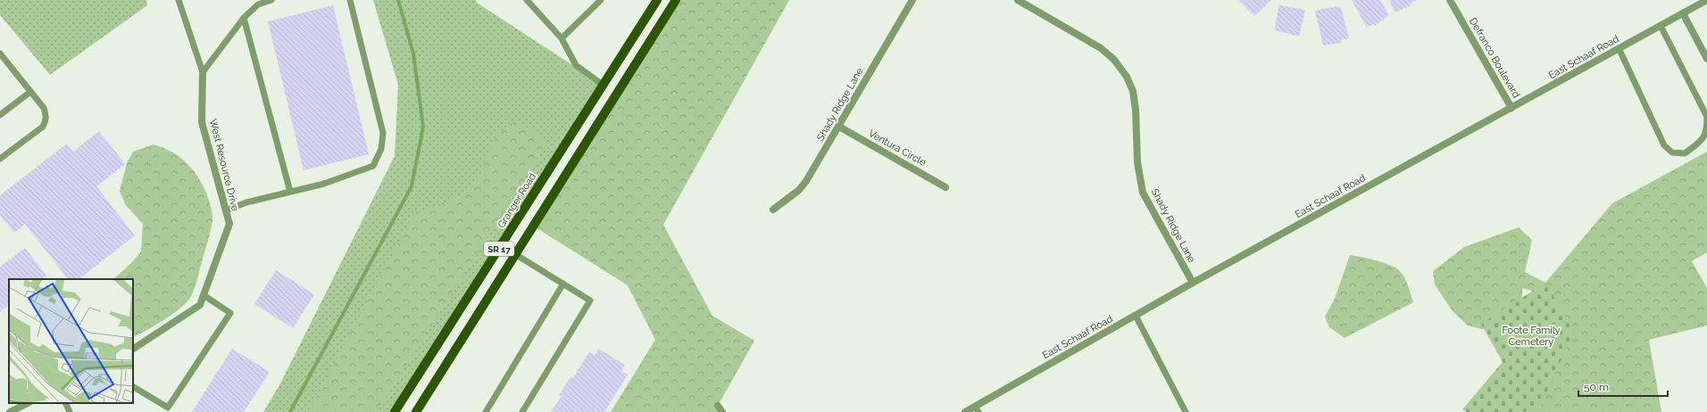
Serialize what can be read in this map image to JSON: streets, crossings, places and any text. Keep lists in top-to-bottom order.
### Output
{
  "streets": {
    "main road": ["Granger Road", "SR 17"],
    "street": [
      "East Schaaf Road",
      "Defranco Boulevard",
      "Shady Ridge Lane",
      "Ventura Circle",
      "West Resource Drive"
    ]
  },
  "crossings": [
    ["East Schaaf Road", "Defranco Boulevard"],
    ["East Schaaf Road", "Shady Ridge Lane"],
    ["Shady Ridge Lane", "Ventura Circle"]
  ],
  "parks": ["Foote Family Cemetery"],
  "scale_bar": "50 m"
}
